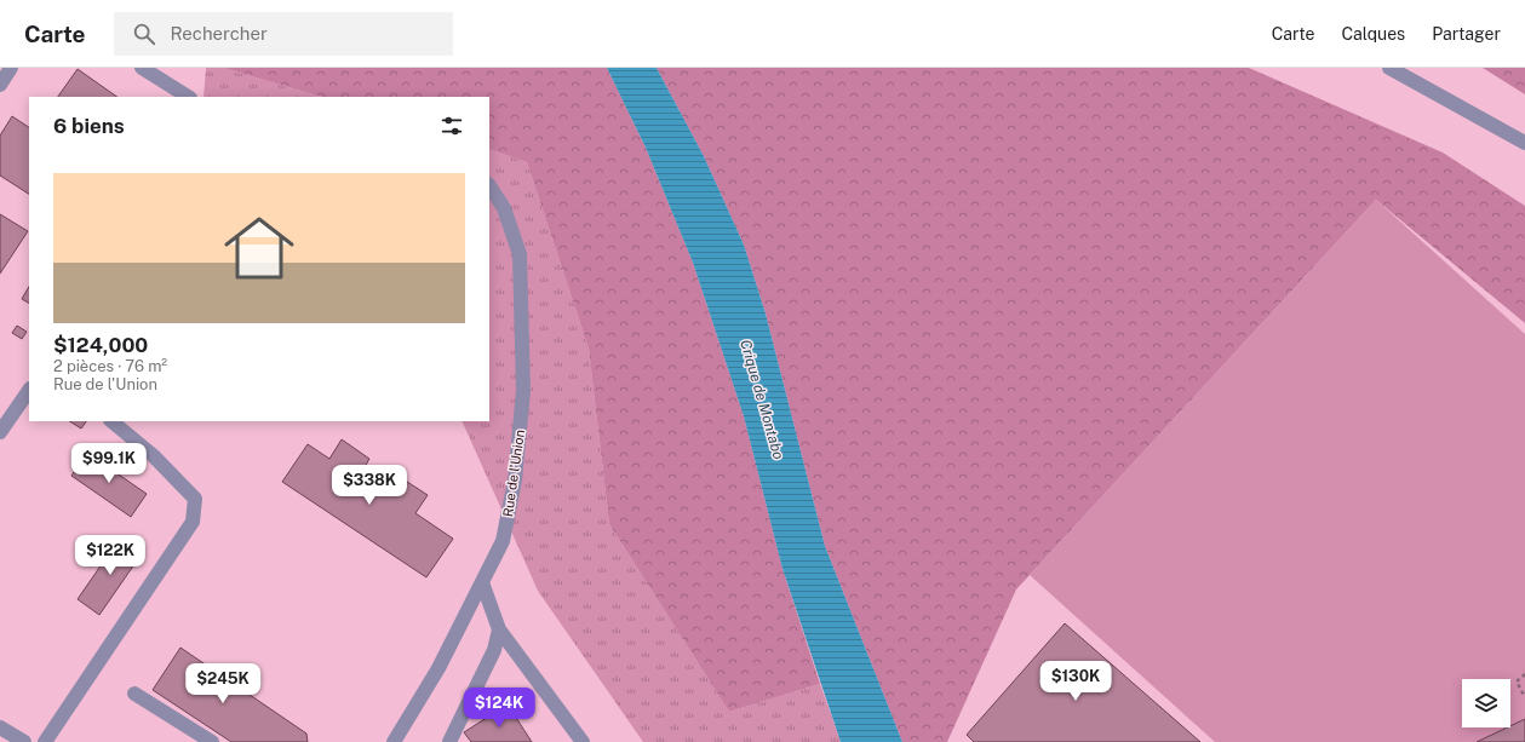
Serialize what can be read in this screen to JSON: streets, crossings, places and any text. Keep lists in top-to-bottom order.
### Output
{
  "streets": {
    "street": ["Rue de l'Union"]
  },
  "water": ["Crique de Montabo"],
  "page": {
    "header": "Carte",
    "search": "Rechercher",
    "nav": ["Carte", "Calques", "Partager"],
    "heading": "6 biens",
    "list": [
      {
        "name": "$124,000",
        "note": "2 pièces · 76 m² · Rue de l'Union"
      }
    ],
    "price": [
      "$99.1K",
      "$338K",
      "$122K",
      "$130K",
      "$245K",
      "$124K"
    ]
  }
}
